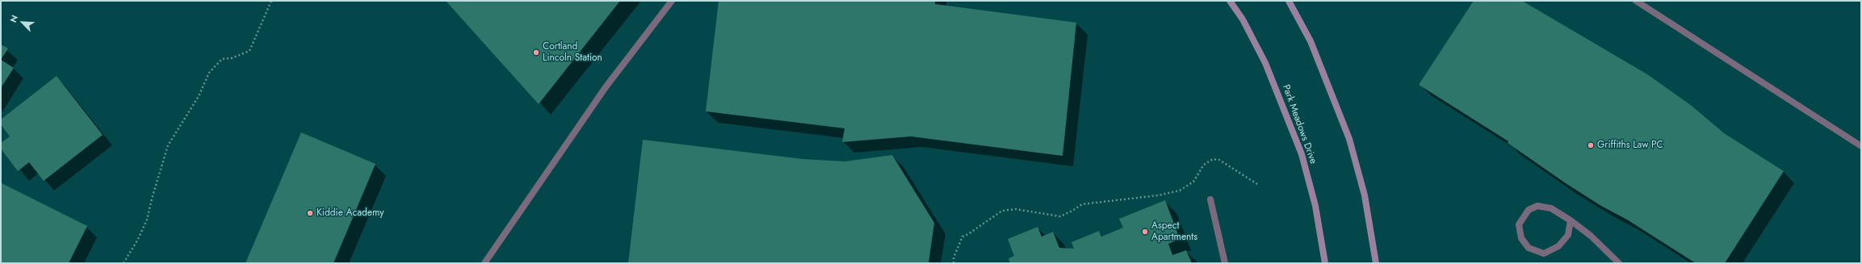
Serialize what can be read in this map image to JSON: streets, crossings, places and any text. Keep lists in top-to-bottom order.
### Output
{
  "streets": {
    "main road": ["Park Meadows Drive"]
  },
  "places": [
    "Cortland Lincoln Station",
    "Griffiths Law PC",
    "Kiddie Academy",
    "Aspect Apartments"
  ],
  "north": "top left"
}
